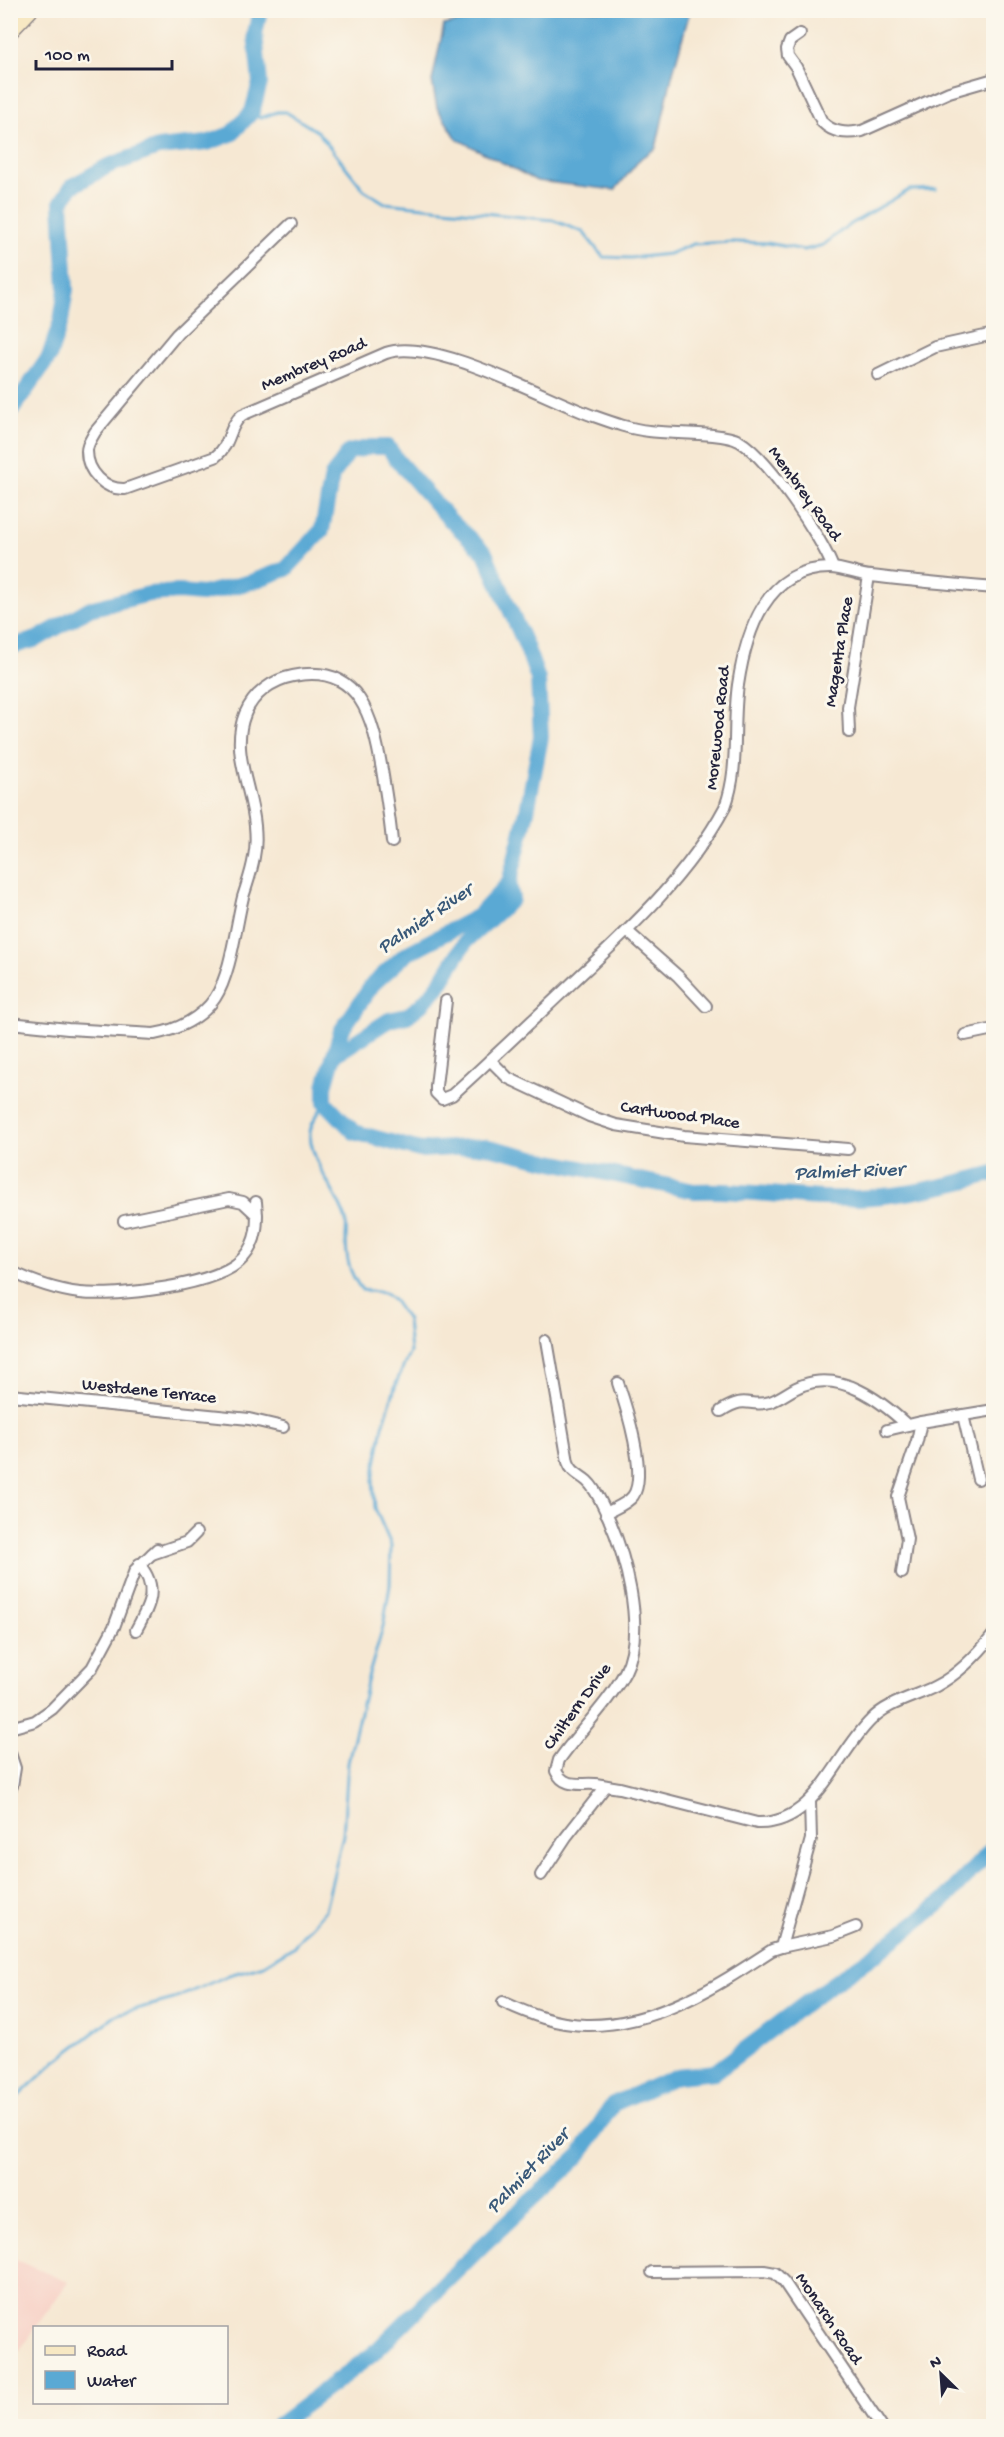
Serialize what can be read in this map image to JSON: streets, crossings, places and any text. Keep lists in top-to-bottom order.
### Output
{
  "streets": {
    "street": [
      "Membrey Road",
      "Magenta Place",
      "Morewood Road",
      "Cartwood Place",
      "Westdene Terrace",
      "Chiltern Drive",
      "Monarch Road"
    ]
  },
  "crossings": [
    ["Membrey Road", "Morewood Road"],
    ["Magenta Place", "Morewood Road"],
    ["Morewood Road", "Cartwood Place"]
  ],
  "water": ["Palmiet River"],
  "legend": ["Road", "Water"],
  "scale_bar": "100 m",
  "north": "top left"
}
